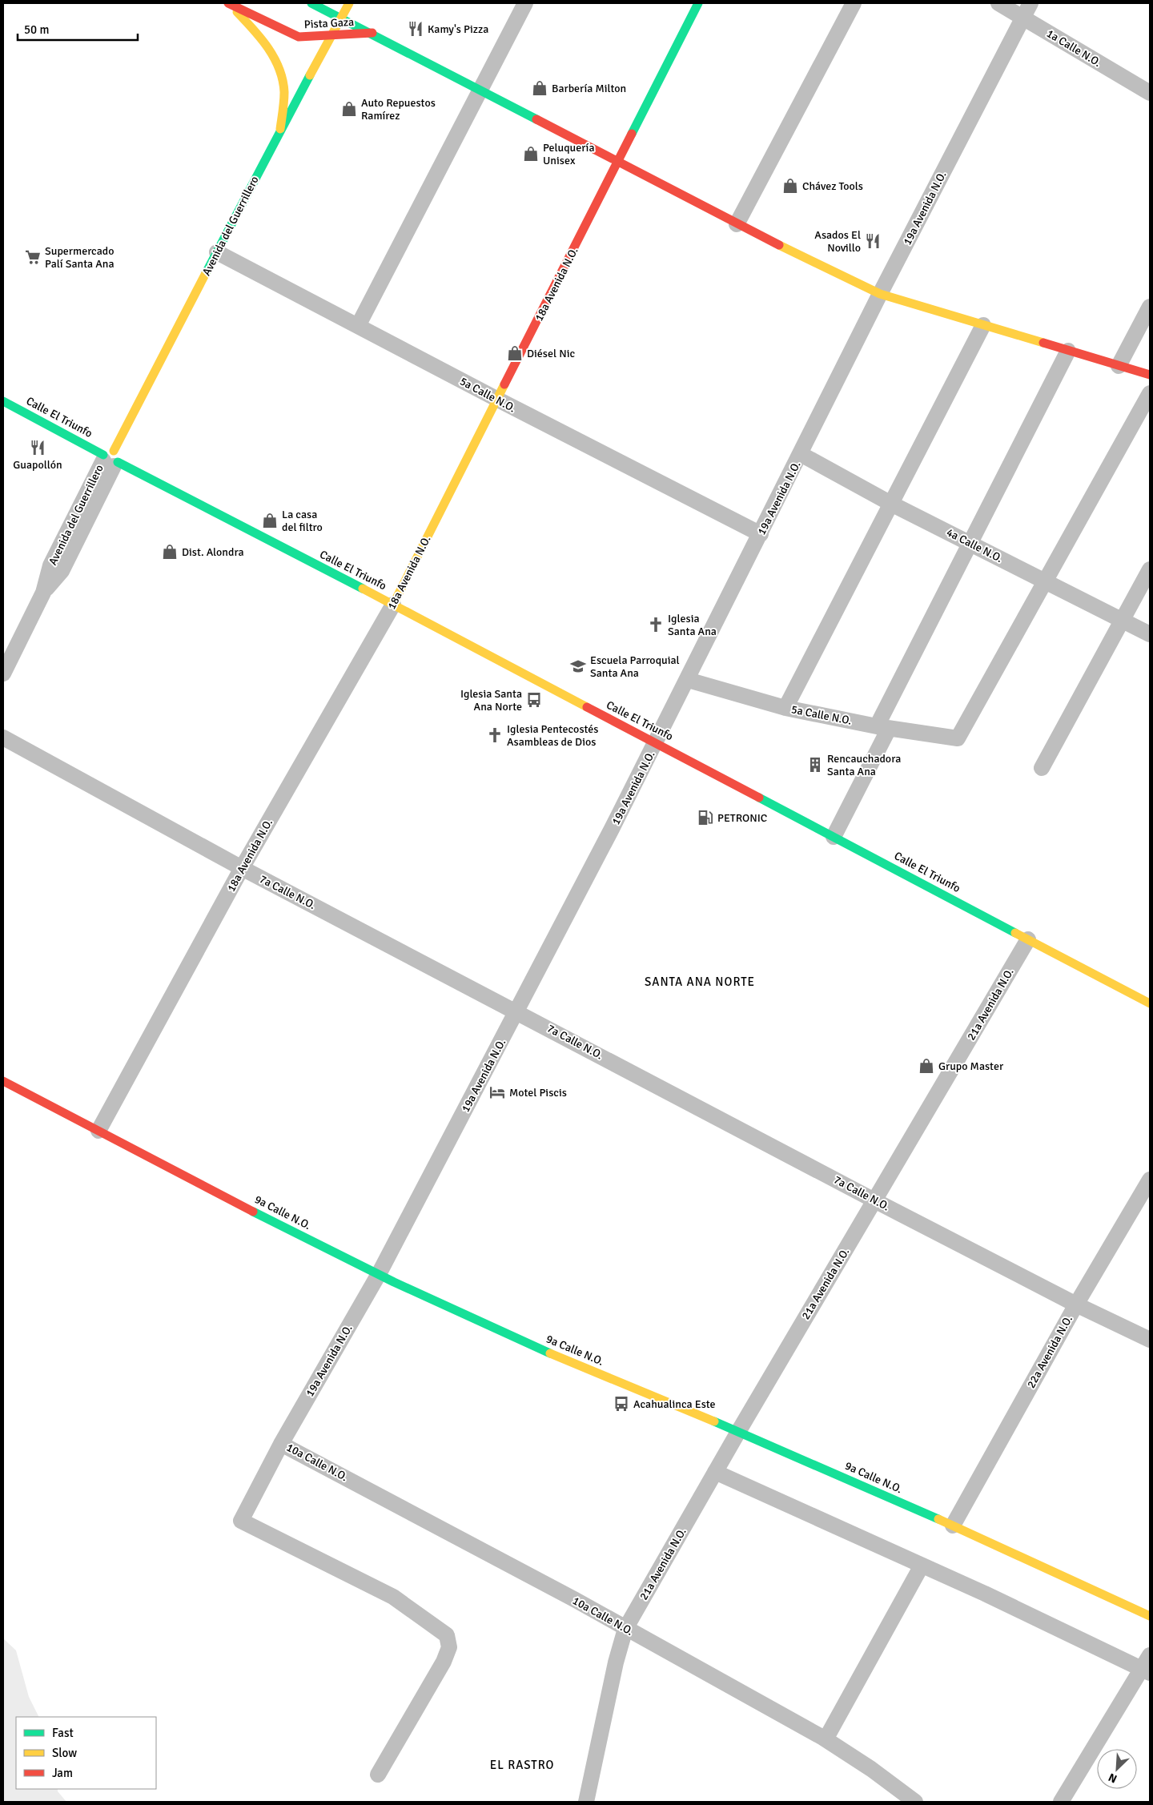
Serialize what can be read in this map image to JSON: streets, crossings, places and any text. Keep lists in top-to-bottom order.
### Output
{
  "streets": {
    "main road": [
      "Pista Gaza",
      "Avenida del Guerrillero",
      "18a Avenida N.O.",
      "Calle El Triunfo",
      "9a Calle N.O."
    ],
    "street": [
      "1a Calle N.O.",
      "19a Avenida N.O.",
      "5a Calle N.O.",
      "4a Calle N.O.",
      "7a Calle N.O.",
      "21a Avenida N.O.",
      "22a Avenida N.O.",
      "10a Calle N.O."
    ]
  },
  "crossings": [
    ["Pista Gaza", "Avenida del Guerrillero"],
    ["1a Calle N.O.", "19a Avenida N.O."],
    ["19a Avenida N.O.", "5a Calle N.O."],
    ["19a Avenida N.O.", "Calle El Triunfo"],
    ["19a Avenida N.O.", "4a Calle N.O."],
    ["19a Avenida N.O.", "7a Calle N.O."],
    ["19a Avenida N.O.", "9a Calle N.O."],
    ["19a Avenida N.O.", "10a Calle N.O."],
    ["Avenida del Guerrillero", "5a Calle N.O."],
    ["Avenida del Guerrillero", "Calle El Triunfo"],
    ["18a Avenida N.O.", "5a Calle N.O."],
    ["18a Avenida N.O.", "Calle El Triunfo"],
    ["18a Avenida N.O.", "7a Calle N.O."],
    ["18a Avenida N.O.", "9a Calle N.O."],
    ["5a Calle N.O.", "4a Calle N.O."],
    ["Calle El Triunfo", "21a Avenida N.O."],
    ["7a Calle N.O.", "21a Avenida N.O."],
    ["7a Calle N.O.", "22a Avenida N.O."],
    ["21a Avenida N.O.", "9a Calle N.O."],
    ["21a Avenida N.O.", "10a Calle N.O."],
    ["9a Calle N.O.", "22a Avenida N.O."]
  ],
  "districts": ["SANTA ANA NORTE", "EL RASTRO"],
  "places": {
    "restaurant": ["Kamy's Pizza", "Asados El Novillo", "Guapollón"],
    "shop": [
      "Barbería Milton",
      "Auto Repuestos Ramírez",
      "Peluquería Unisex",
      "Chávez Tools",
      "Diésel Nic",
      "La casa del filtro",
      "Dist. Alondra",
      "Grupo Master"
    ],
    "supermarket": ["Supermercado Palí Santa Ana"],
    "church": ["Iglesia Santa Ana", "Iglesia Pentecostés Asambleas de Dios"],
    "school or university": ["Escuela Parroquial Santa Ana"],
    "bus stop": ["Iglesia Santa Ana Norte", "Acahualinca Este"],
    "building": ["Rencauchadora Santa Ana"],
    "fuel station": ["PETRONIC"],
    "hotel": ["Motel Piscis"]
  },
  "legend": ["Fast", "Slow", "Jam"],
  "scale_bar": "50 m",
  "north": "bottom left"
}
